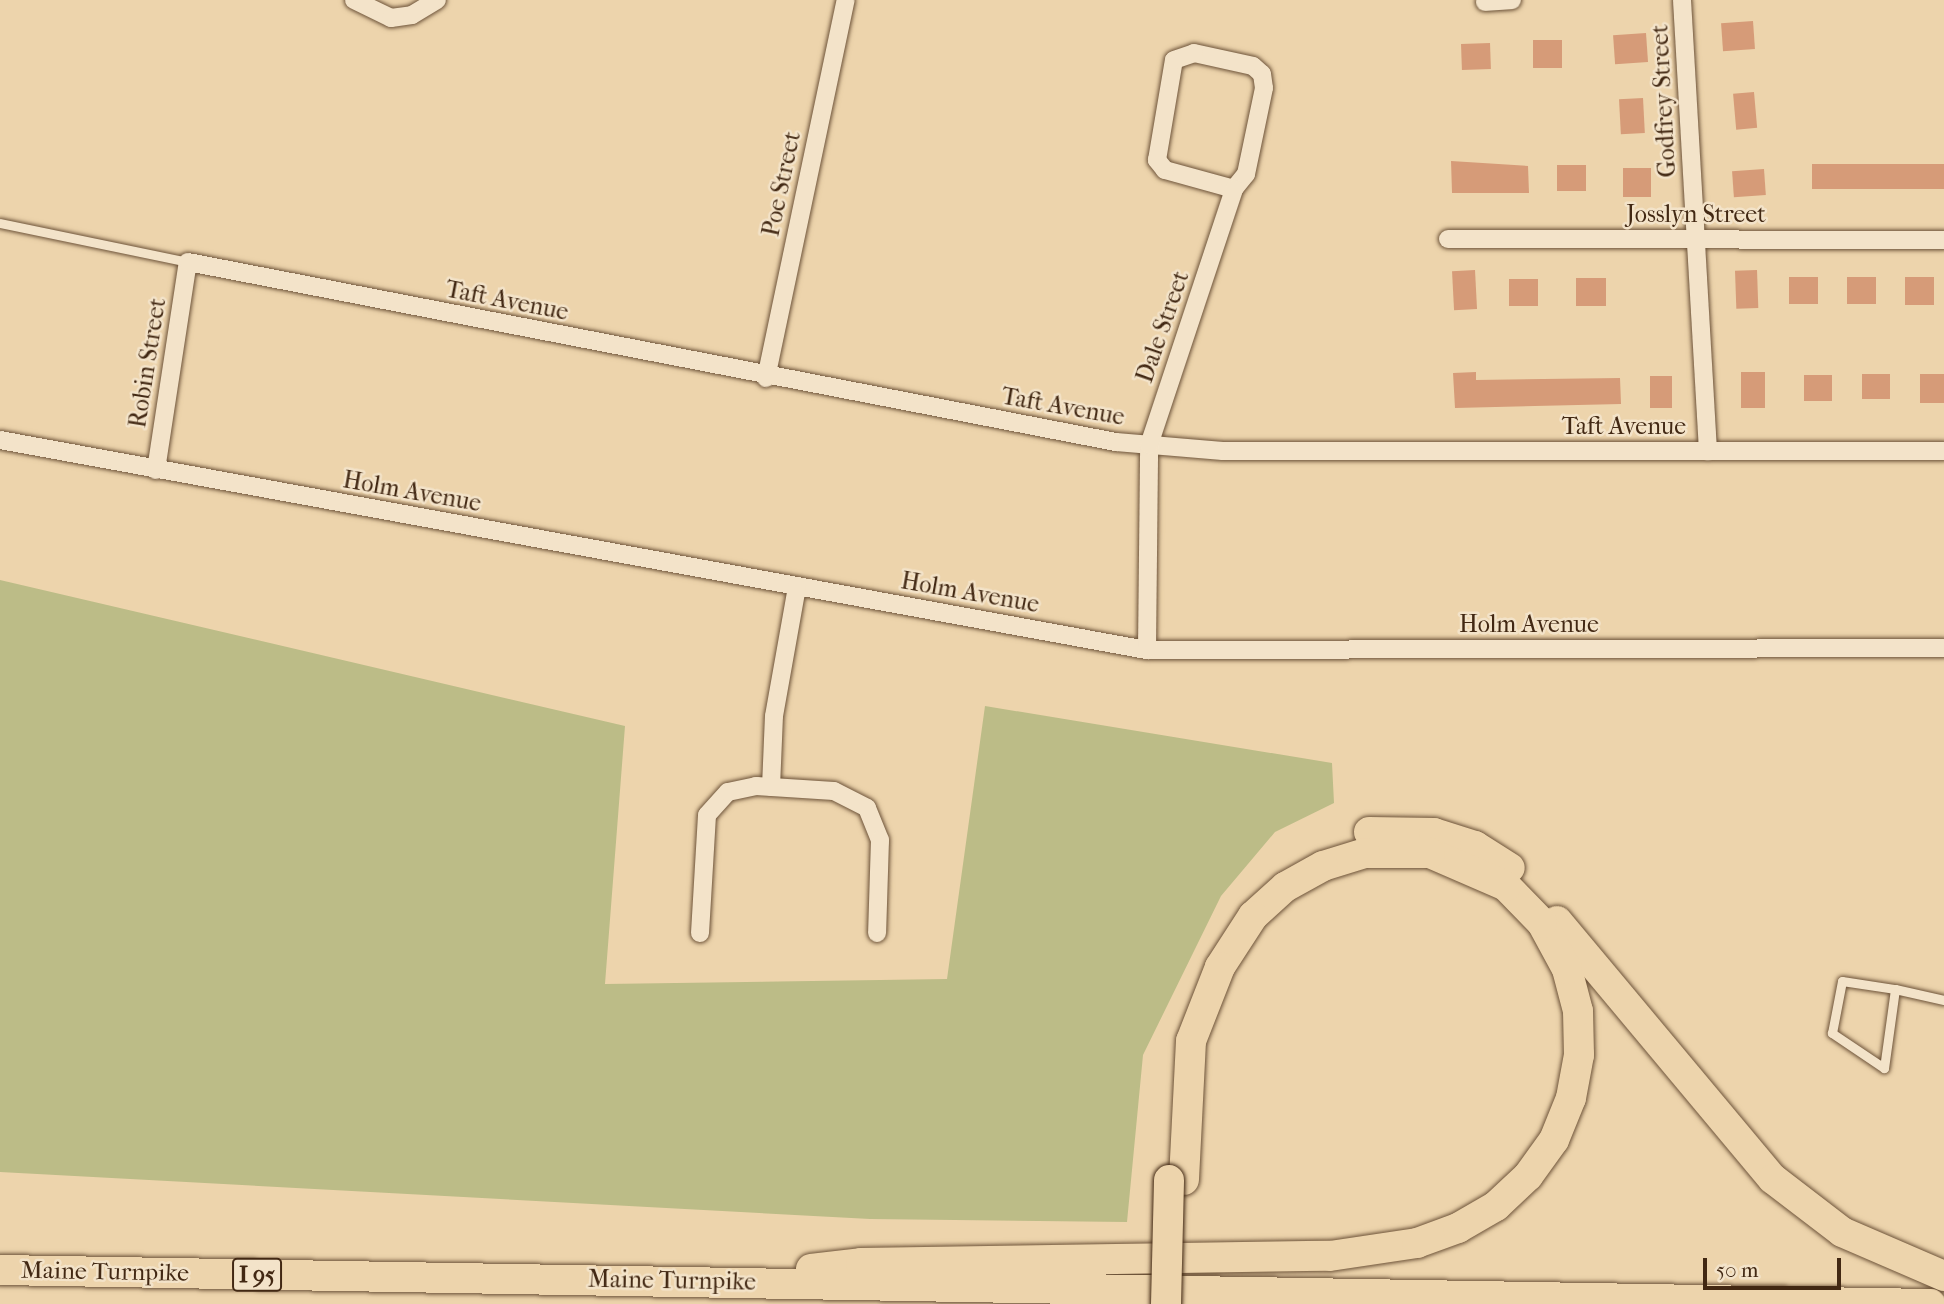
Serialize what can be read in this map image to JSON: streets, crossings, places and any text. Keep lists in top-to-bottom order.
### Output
{
  "streets": {
    "highway": ["Maine Turnpike", "I 95"],
    "street": [
      "Godfrey Street",
      "Poe Street",
      "Josslyn Street",
      "Taft Avenue",
      "Dale Street",
      "Robin Street",
      "Holm Avenue"
    ]
  },
  "crossings": [
    ["Godfrey Street", "Josslyn Street"],
    ["Godfrey Street", "Taft Avenue"],
    ["Poe Street", "Taft Avenue"],
    ["Taft Avenue", "Dale Street"],
    ["Taft Avenue", "Robin Street"],
    ["Dale Street", "Holm Avenue"],
    ["Robin Street", "Holm Avenue"]
  ],
  "scale_bar": "50 m"
}
